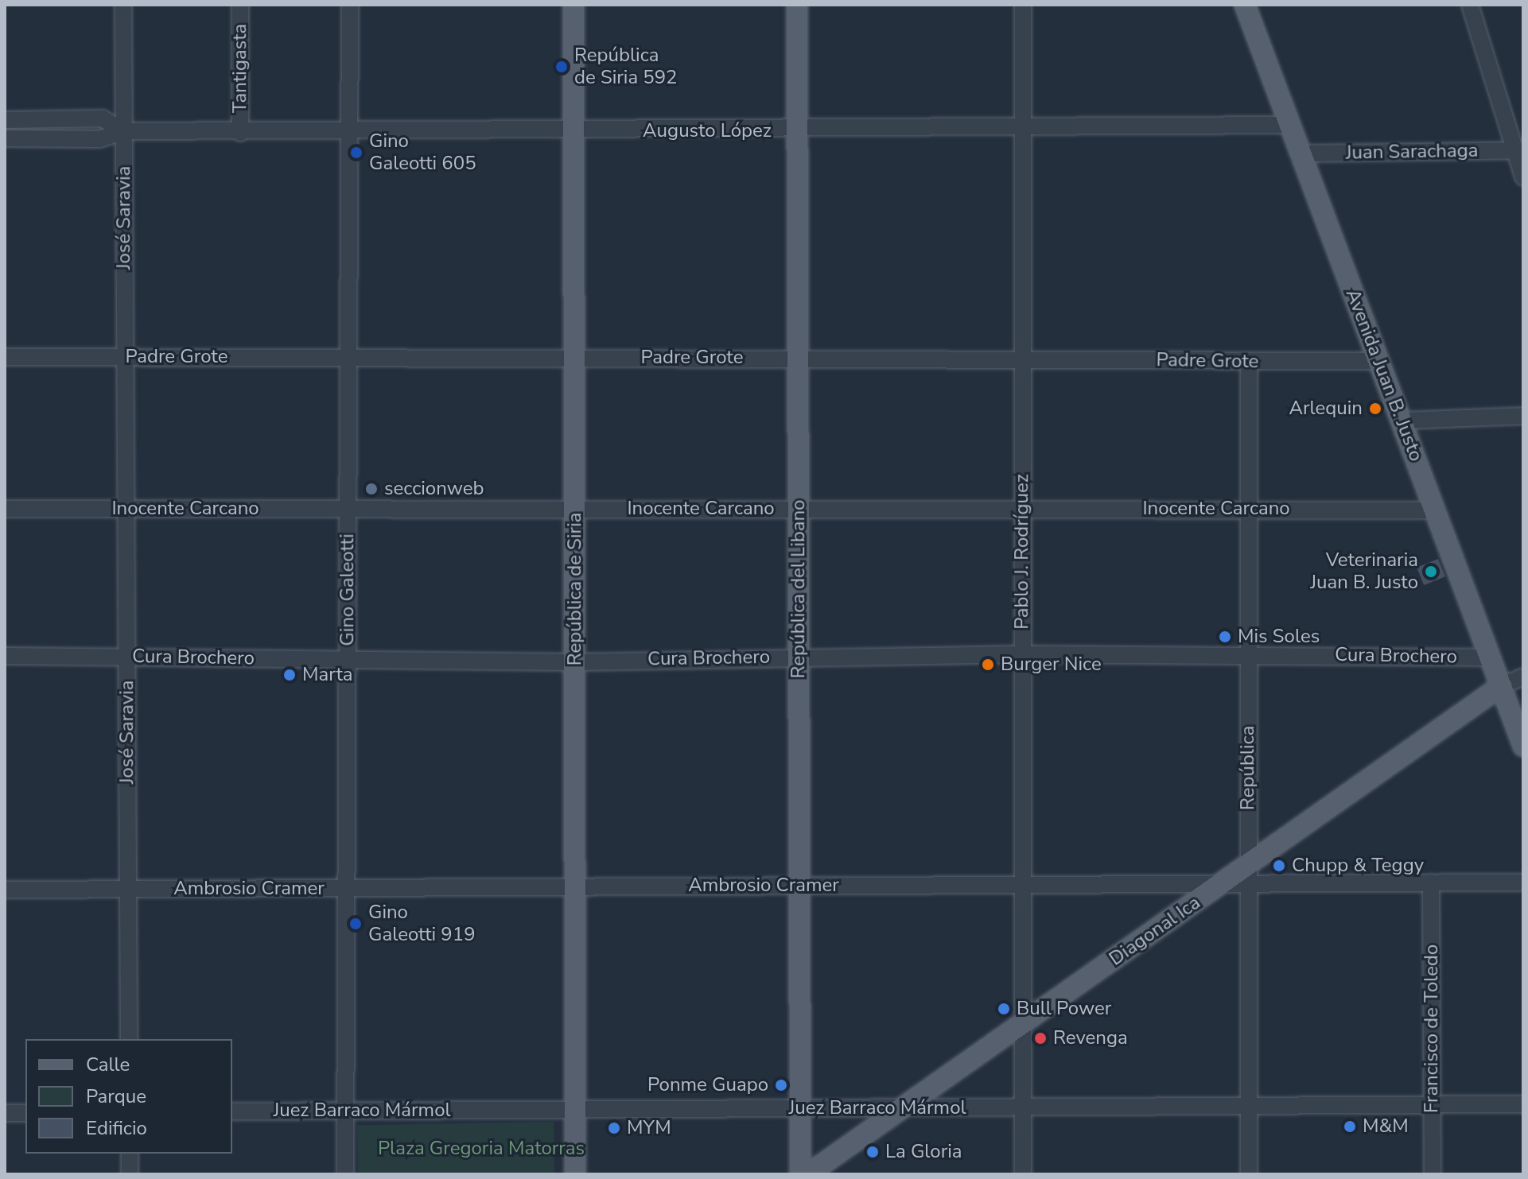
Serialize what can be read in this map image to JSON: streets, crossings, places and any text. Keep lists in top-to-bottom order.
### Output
{
  "streets": {
    "main road": [
      "Avenida Juan B. Justo",
      "República de Siria",
      "República del Libano",
      "Diagonal Ica"
    ],
    "street": [
      "Tantigasta",
      "Augusto López",
      "Juan Sarachaga",
      "José Saravia",
      "Padre Grote",
      "Inocente Carcano",
      "Pablo J. Rodríguez",
      "Gino Galeotti",
      "Cura Brochero",
      "República",
      "Ambrosio Cramer",
      "Francisco de Toledo",
      "Juez Barraco Mármol"
    ]
  },
  "crossings": [
    ["Tantigasta", "Augusto López"],
    ["Augusto López", "José Saravia"],
    ["Augusto López", "Avenida Juan B. Justo"],
    ["Augusto López", "Pablo J. Rodríguez"],
    ["Augusto López", "República de Siria"],
    ["Augusto López", "República del Libano"],
    ["Augusto López", "Gino Galeotti"],
    ["Juan Sarachaga", "Avenida Juan B. Justo"],
    ["José Saravia", "Padre Grote"],
    ["José Saravia", "Inocente Carcano"],
    ["José Saravia", "Cura Brochero"],
    ["José Saravia", "Ambrosio Cramer"],
    ["Padre Grote", "Avenida Juan B. Justo"],
    ["Padre Grote", "Pablo J. Rodríguez"],
    ["Padre Grote", "República de Siria"],
    ["Padre Grote", "República del Libano"],
    ["Padre Grote", "Gino Galeotti"],
    ["Padre Grote", "República"],
    ["Avenida Juan B. Justo", "Inocente Carcano"],
    ["Avenida Juan B. Justo", "Cura Brochero"],
    ["Avenida Juan B. Justo", "Diagonal Ica"],
    ["Inocente Carcano", "Pablo J. Rodríguez"],
    ["Inocente Carcano", "República de Siria"],
    ["Inocente Carcano", "República del Libano"],
    ["Inocente Carcano", "Gino Galeotti"],
    ["Inocente Carcano", "República"],
    ["Pablo J. Rodríguez", "Cura Brochero"],
    ["Pablo J. Rodríguez", "Ambrosio Cramer"],
    ["Pablo J. Rodríguez", "Diagonal Ica"],
    ["Pablo J. Rodríguez", "Juez Barraco Mármol"],
    ["República de Siria", "Cura Brochero"],
    ["República de Siria", "Ambrosio Cramer"],
    ["República de Siria", "Juez Barraco Mármol"],
    ["República del Libano", "Cura Brochero"],
    ["República del Libano", "Ambrosio Cramer"],
    ["República del Libano", "Juez Barraco Mármol"],
    ["Gino Galeotti", "Cura Brochero"],
    ["Gino Galeotti", "Ambrosio Cramer"],
    ["Gino Galeotti", "Juez Barraco Mármol"],
    ["Cura Brochero", "República"],
    ["República", "Diagonal Ica"],
    ["República", "Juez Barraco Mármol"],
    ["Ambrosio Cramer", "Diagonal Ica"],
    ["Diagonal Ica", "Juez Barraco Mármol"],
    ["Francisco de Toledo", "Juez Barraco Mármol"]
  ],
  "parks": ["Plaza Gregoria Matorras"],
  "places": [
    "República de Siria 592",
    "Gino Galeotti 605",
    "Arlequin",
    "seccionweb",
    "Veterinaria Juan B. Justo",
    "Mis Soles",
    "Burger Nice",
    "Marta",
    "Chupp & Teggy",
    "Gino Galeotti 919",
    "Bull Power",
    "Revenga",
    "Ponme Guapo",
    "M&M",
    "MYM",
    "La Gloria"
  ],
  "legend": ["Calle", "Parque", "Edificio"]
}
